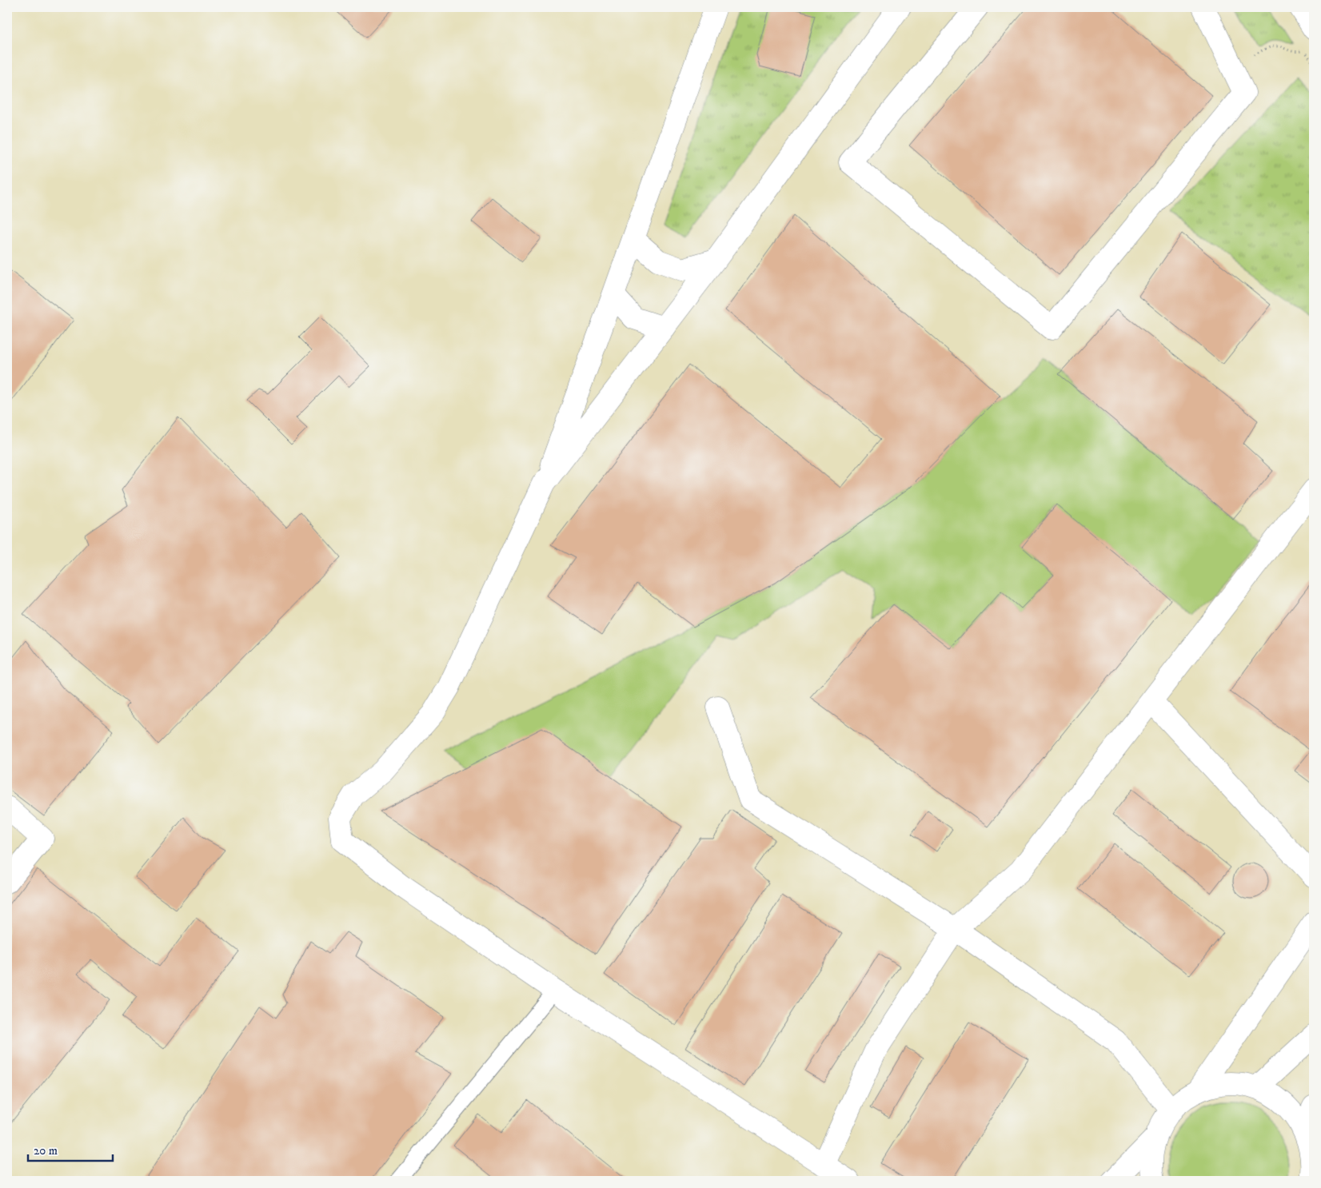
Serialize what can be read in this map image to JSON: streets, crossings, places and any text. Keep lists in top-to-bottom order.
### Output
{
  "scale_bar": "20 m"
}
